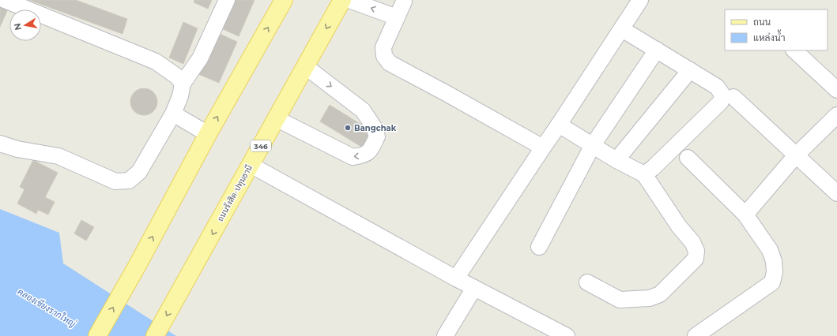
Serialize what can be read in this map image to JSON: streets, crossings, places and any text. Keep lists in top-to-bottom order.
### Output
{
  "streets": {
    "main road": ["346", "ถนนรังสิต-ปทุมธานี"]
  },
  "water": ["คลองเชียงรากใหญ่"],
  "places": ["Bangchak"],
  "legend": ["ถนน", "แหล่งน้ำ"],
  "north": "left"
}
